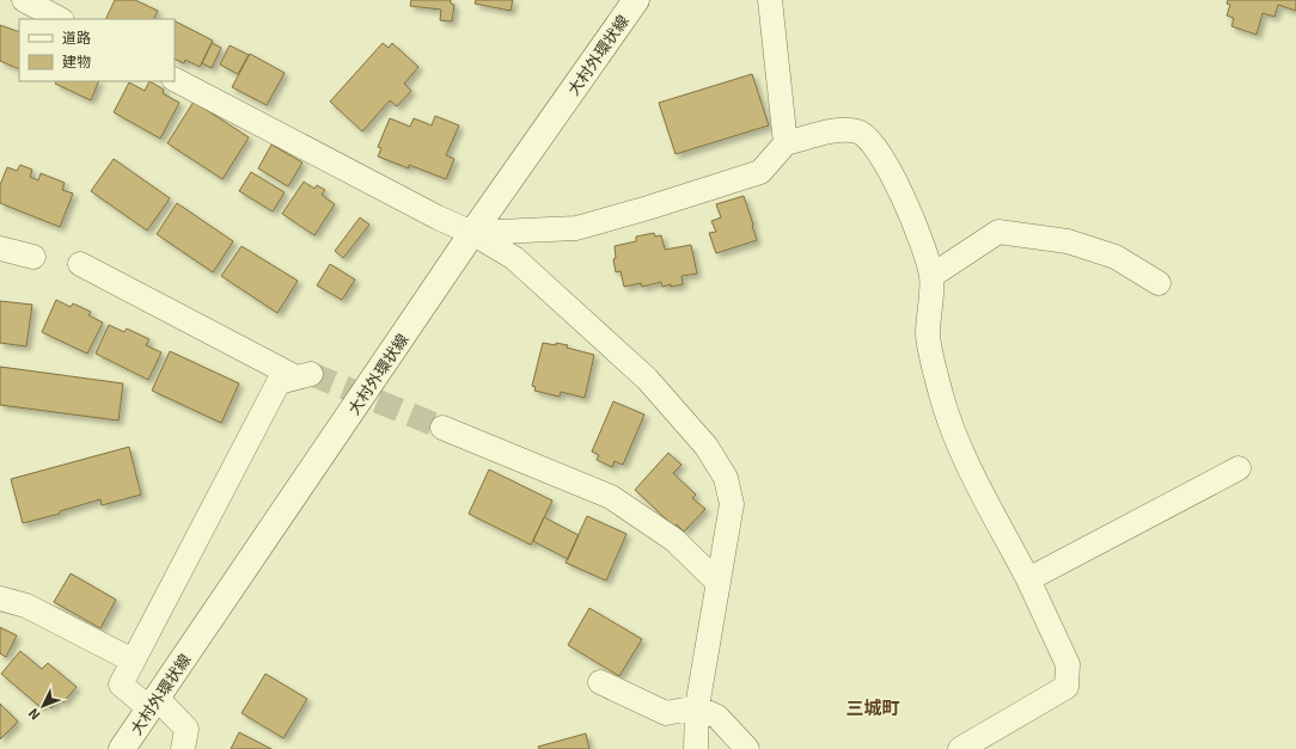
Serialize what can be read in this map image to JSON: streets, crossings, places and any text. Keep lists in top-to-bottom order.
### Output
{
  "streets": {
    "main road": ["大村外環状線"]
  },
  "districts": ["三城町"],
  "legend": ["道路", "建物"],
  "north": "bottom left"
}
